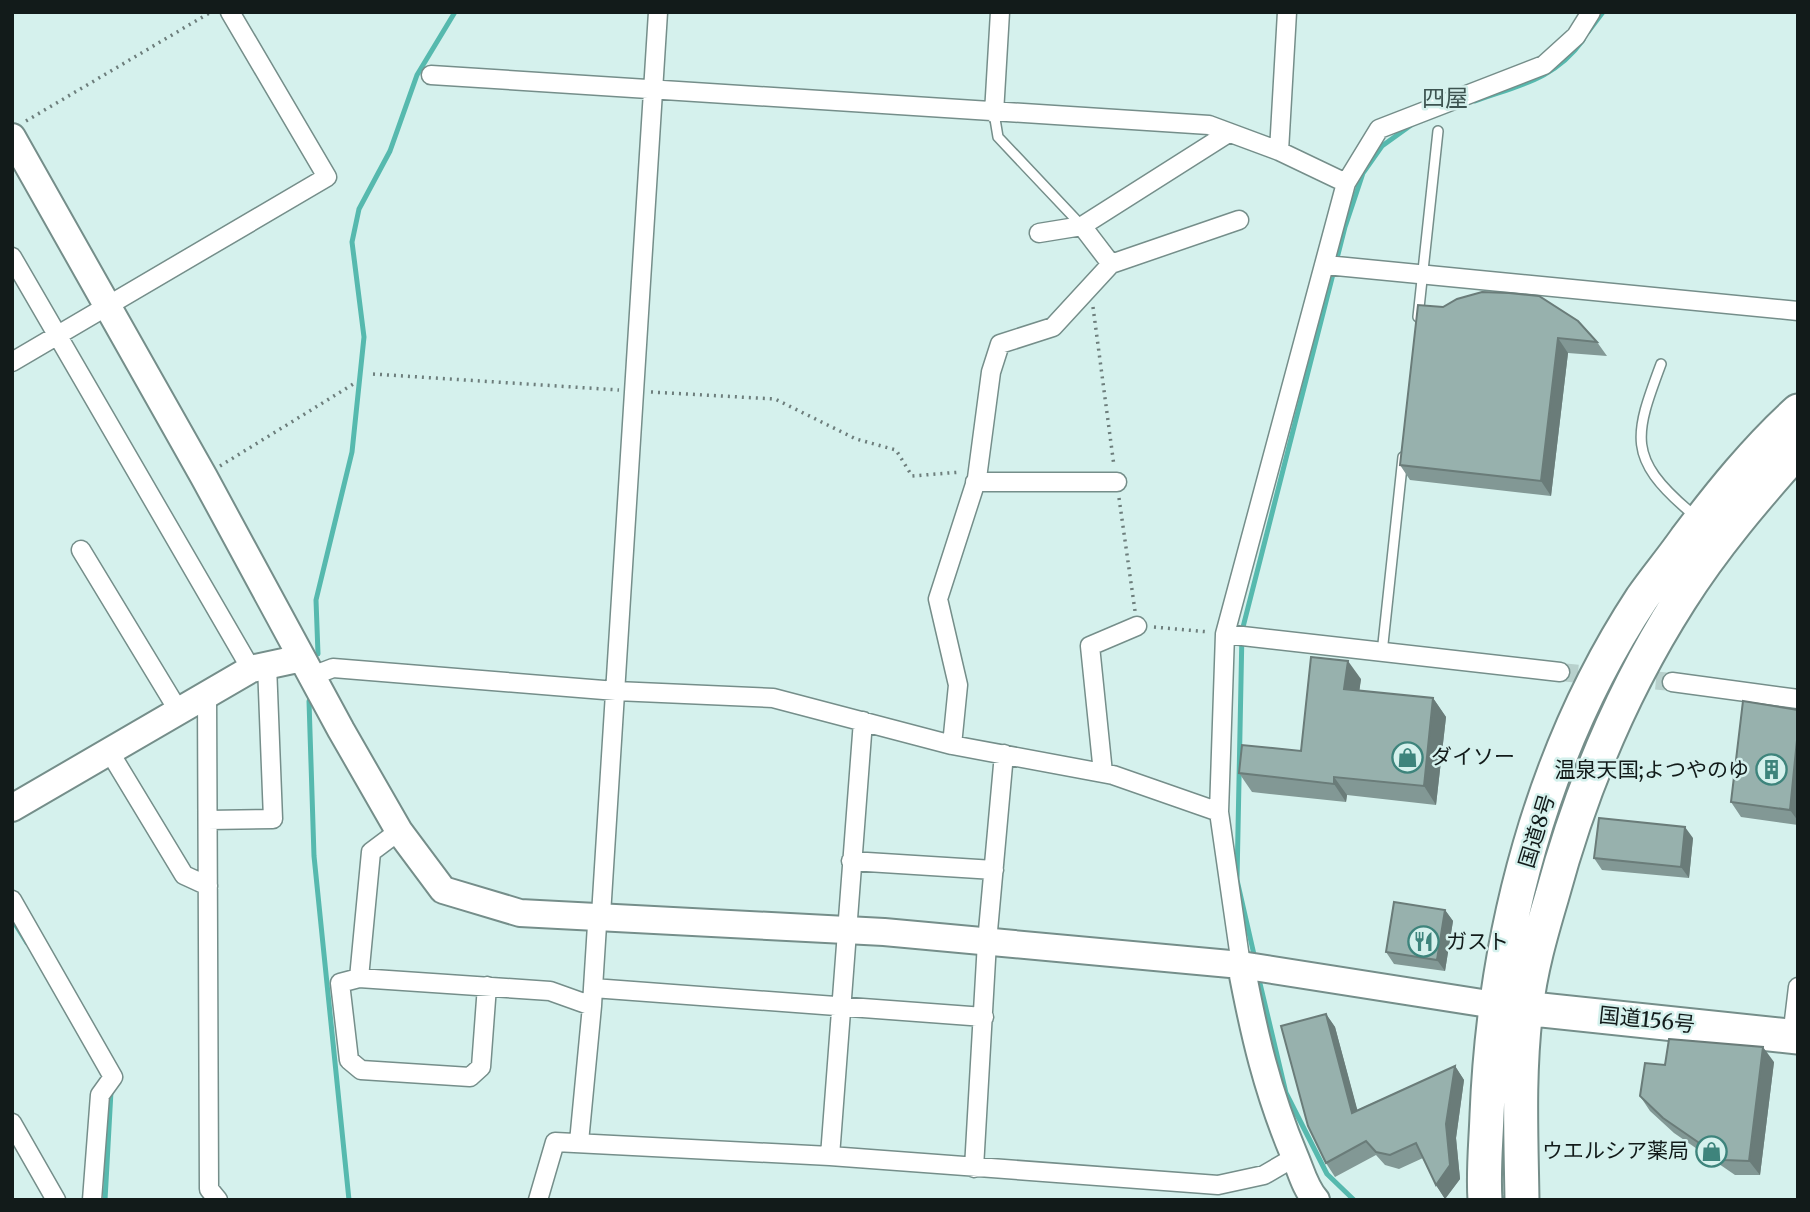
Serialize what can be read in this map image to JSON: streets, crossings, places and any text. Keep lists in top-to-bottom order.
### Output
{
  "streets": {
    "highway": ["国道8号", "国道156号"]
  },
  "crossings": [
    ["国道8号", "国道156号"]
  ],
  "districts": ["四屋"],
  "places": {
    "shop": ["ダイソー", "ウエルシア薬局"],
    "building": ["温泉天国;よつやのゆ"],
    "restaurant": ["ガスト"]
  }
}
